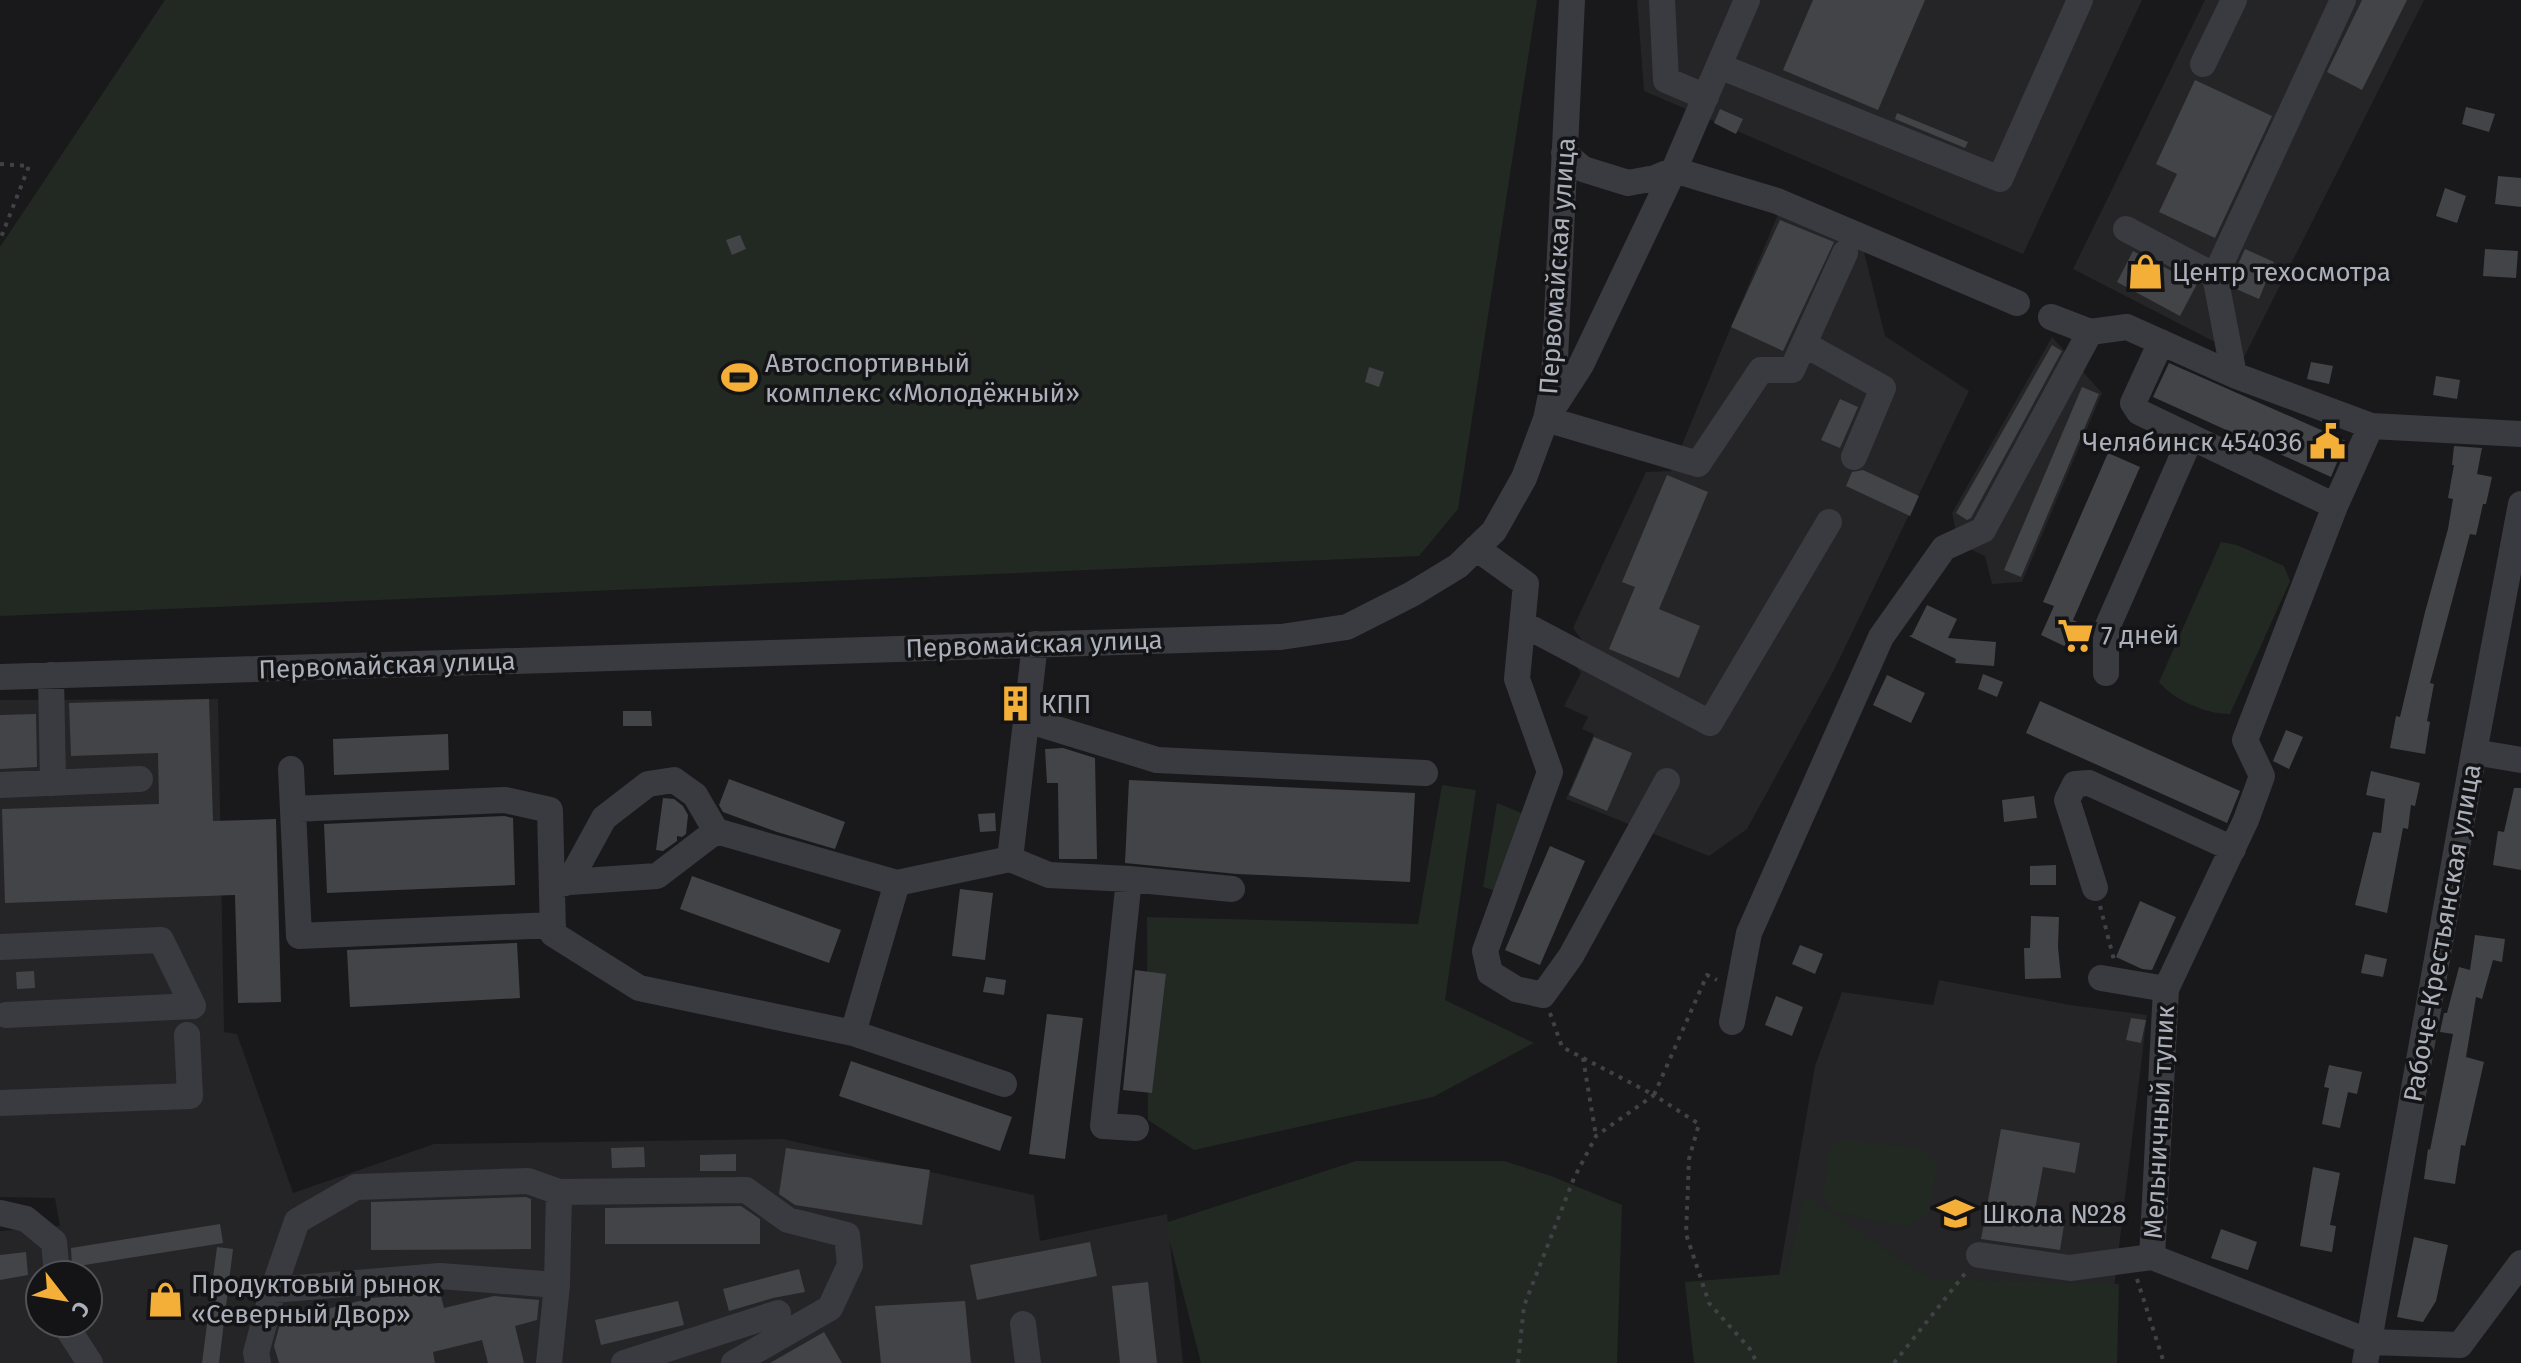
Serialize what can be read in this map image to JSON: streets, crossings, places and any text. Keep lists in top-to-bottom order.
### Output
{
  "streets": {
    "street": ["Первомайская улица", "Рабоче-Крестьянская улица", "Мельничный тупик"]
  },
  "crossings": [
    ["Рабоче-Крестьянская улица", "Мельничный тупик"]
  ],
  "places": {
    "shop": ["Центр техосмотра", "Продуктовый рынок «Северный Двор»"],
    "sports": ["Автоспортивный комплекс «Молодёжный»"],
    "public building": ["Челябинск 454036"],
    "supermarket": ["7 дней"],
    "building": ["КПП"],
    "school or university": ["Школа №28"]
  },
  "north": "bottom right"
}
